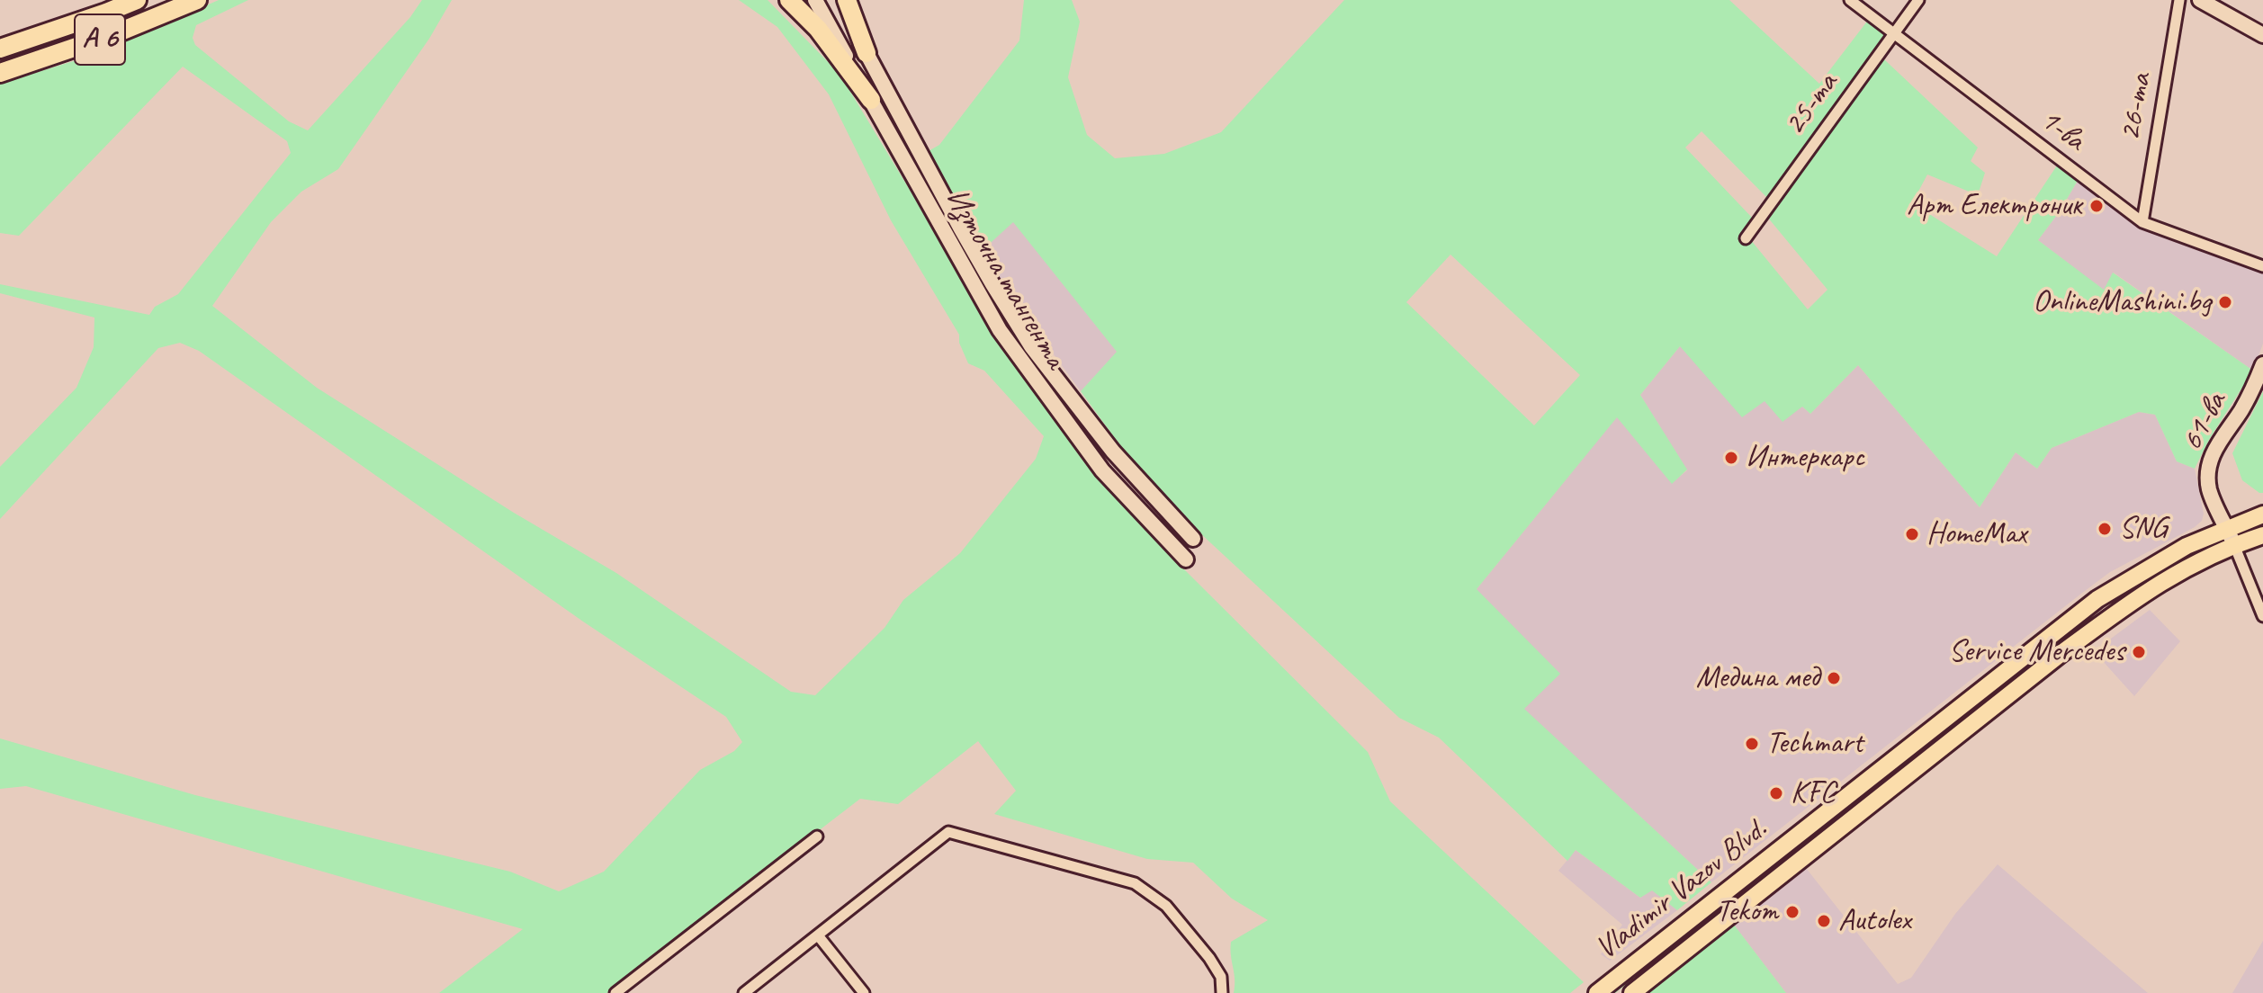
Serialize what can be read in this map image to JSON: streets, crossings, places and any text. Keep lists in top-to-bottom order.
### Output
{
  "streets": {
    "highway": ["A 6"],
    "main road": ["Vladimir Vazov Blvd."],
    "street": [
      "25-та",
      "26-та",
      "1-ва",
      "Източна тангента",
      "61-ва"
    ]
  },
  "crossings": [
    ["25-та", "1-ва"],
    ["26-та", "1-ва"],
    ["61-ва", "Vladimir Vazov Blvd."]
  ],
  "places": [
    "Арт Електроник",
    "ОnlineMashini.bg",
    "Интеркарс",
    "SNG",
    "HomeMax",
    "Service Mercedes",
    "Медина мед",
    "Techmart",
    "KFC",
    "Tekom",
    "Autolex"
  ]
}
